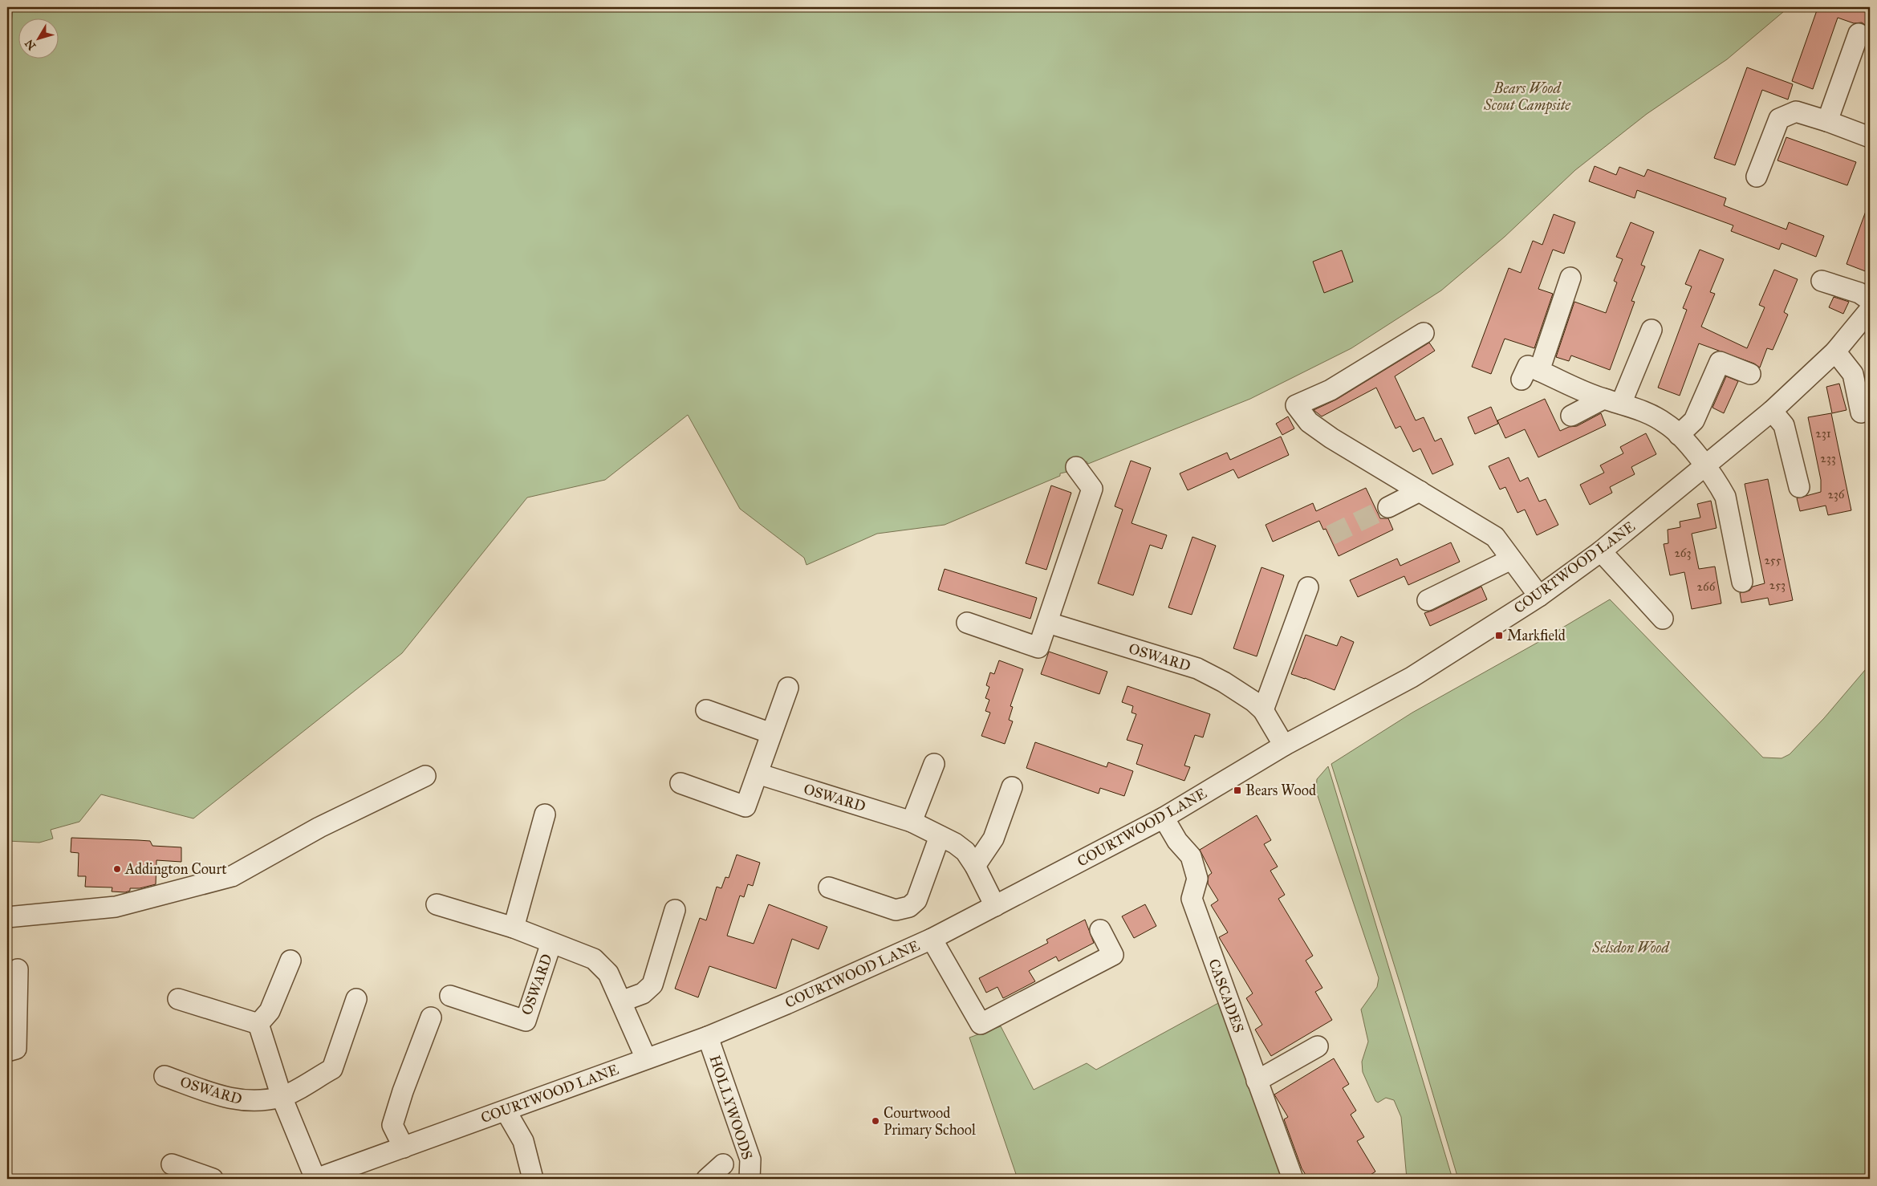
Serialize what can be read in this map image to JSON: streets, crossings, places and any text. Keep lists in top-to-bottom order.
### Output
{
  "streets": {
    "street": [
      "COURTWOOD LANE",
      "OSWARD",
      "CASCADES",
      "HOLLYWOODS"
    ]
  },
  "crossings": [
    ["COURTWOOD LANE", "OSWARD"],
    ["COURTWOOD LANE", "CASCADES"],
    ["COURTWOOD LANE", "HOLLYWOODS"]
  ],
  "parks": ["Bears Wood Scout Campsite", "Selsdon Wood"],
  "places": {
    "transit": ["Markfield", "Bears Wood"],
    "other": ["Addington Court", "Courtwood Primary School"]
  },
  "house_numbers": [
    "231",
    "233",
    "236",
    "263",
    "255",
    "253",
    "266"
  ],
  "north": "bottom left"
}
